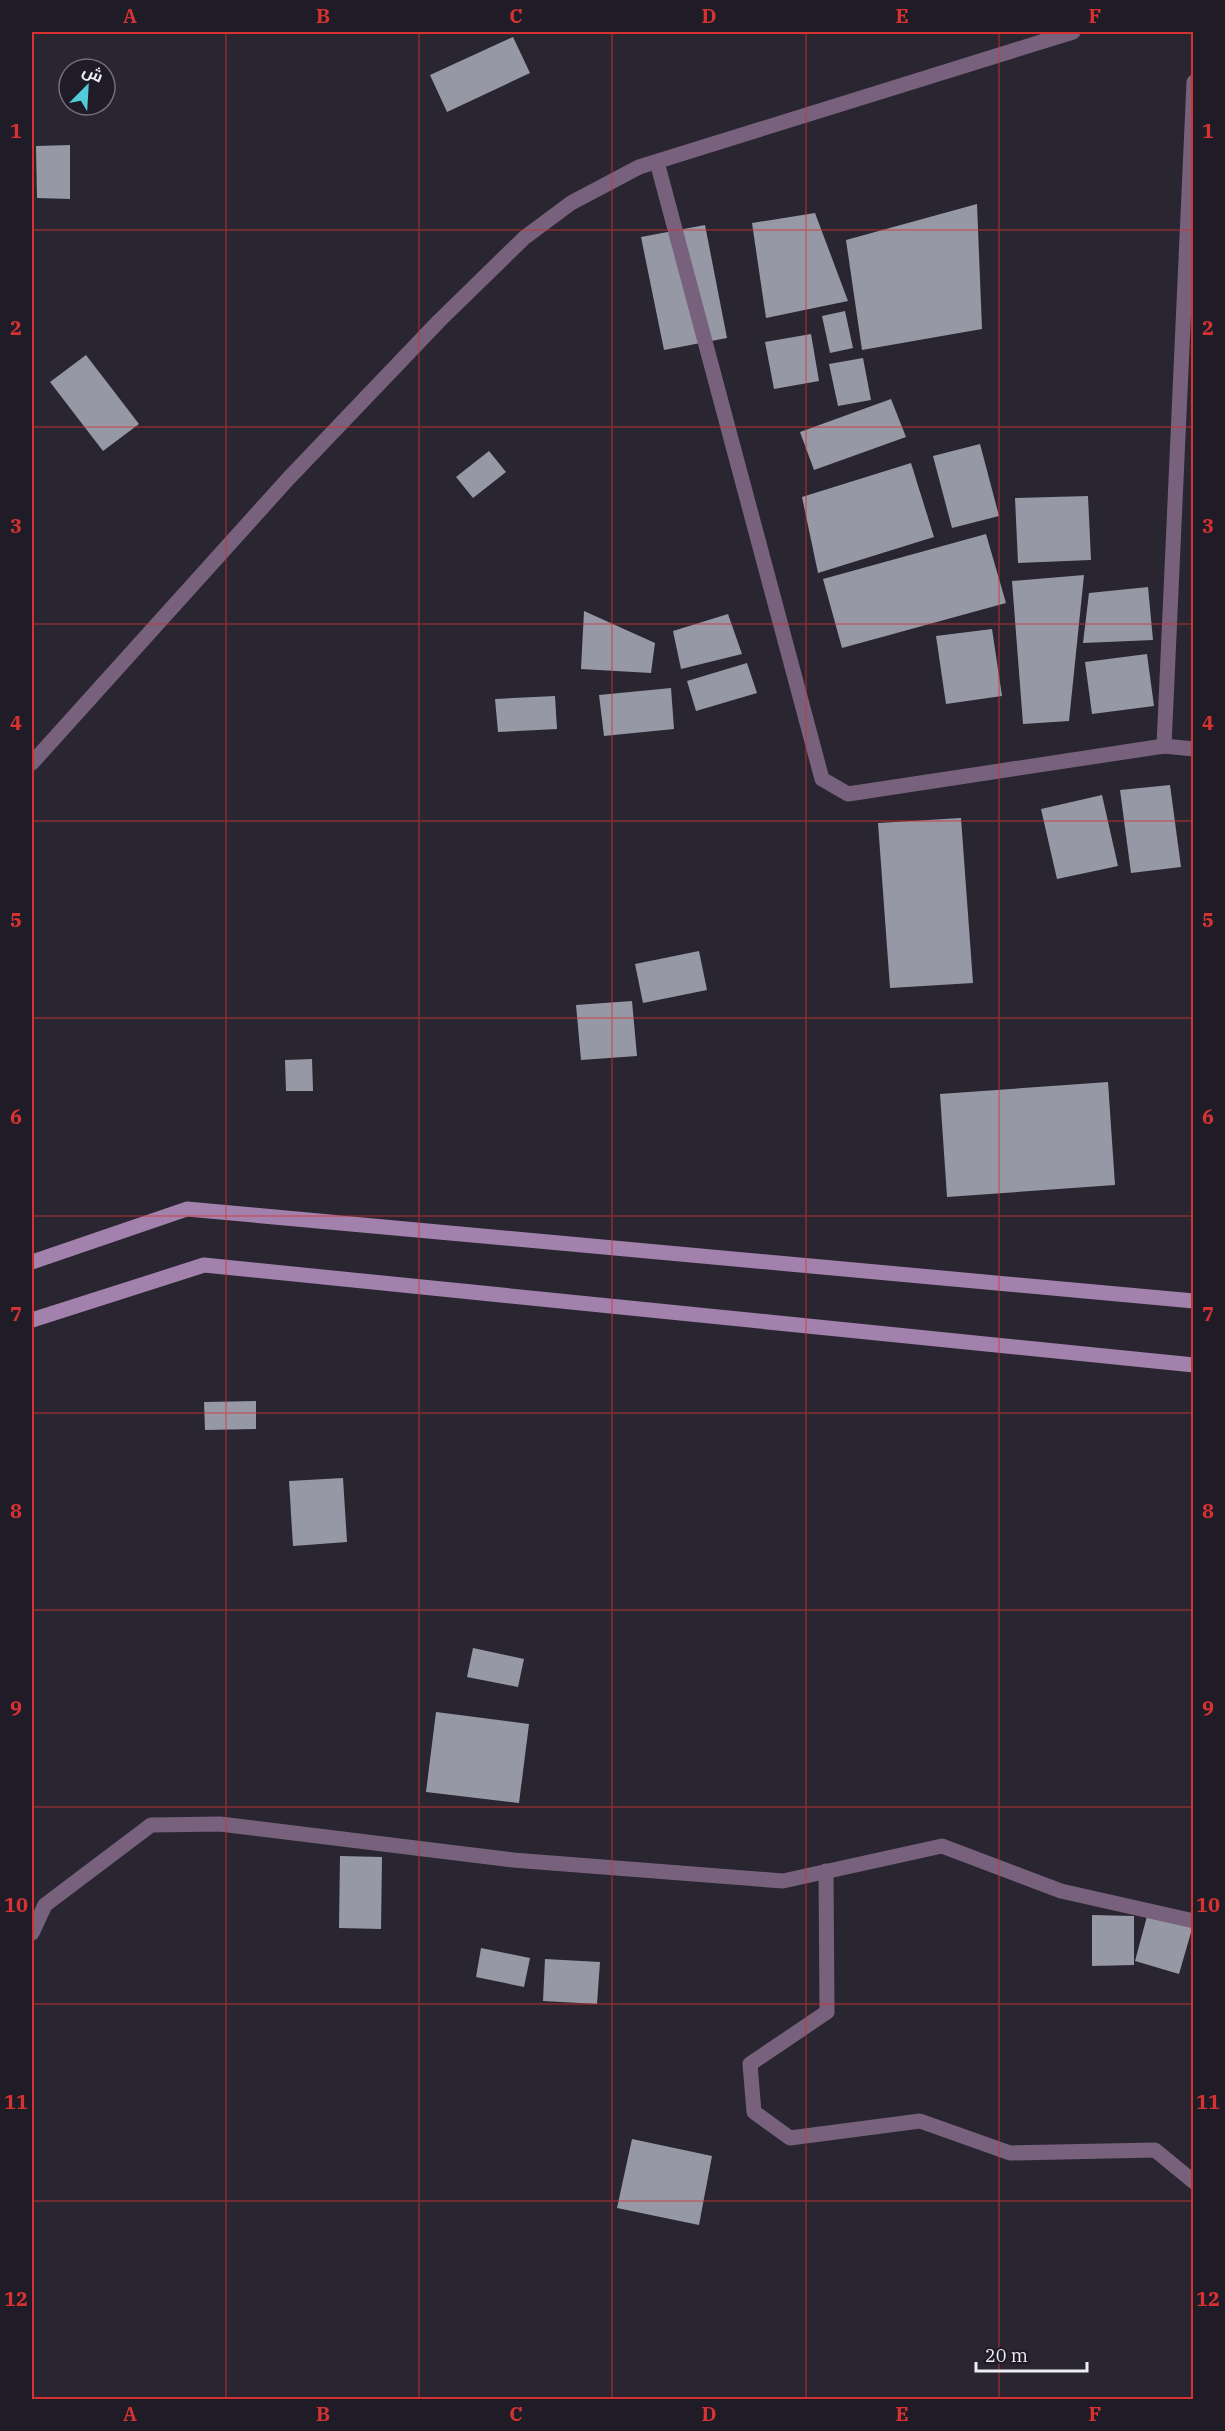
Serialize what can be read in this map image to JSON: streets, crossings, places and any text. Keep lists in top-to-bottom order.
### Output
{
  "scale_bar": "20 m",
  "north": "top right",
  "grid": {
    "columns": [
      "A",
      "B",
      "C",
      "D",
      "E",
      "F"
    ],
    "rows": [
      "1",
      "2",
      "3",
      "4",
      "5",
      "6",
      "7",
      "8",
      "9",
      "10",
      "11",
      "12"
    ]
  }
}
